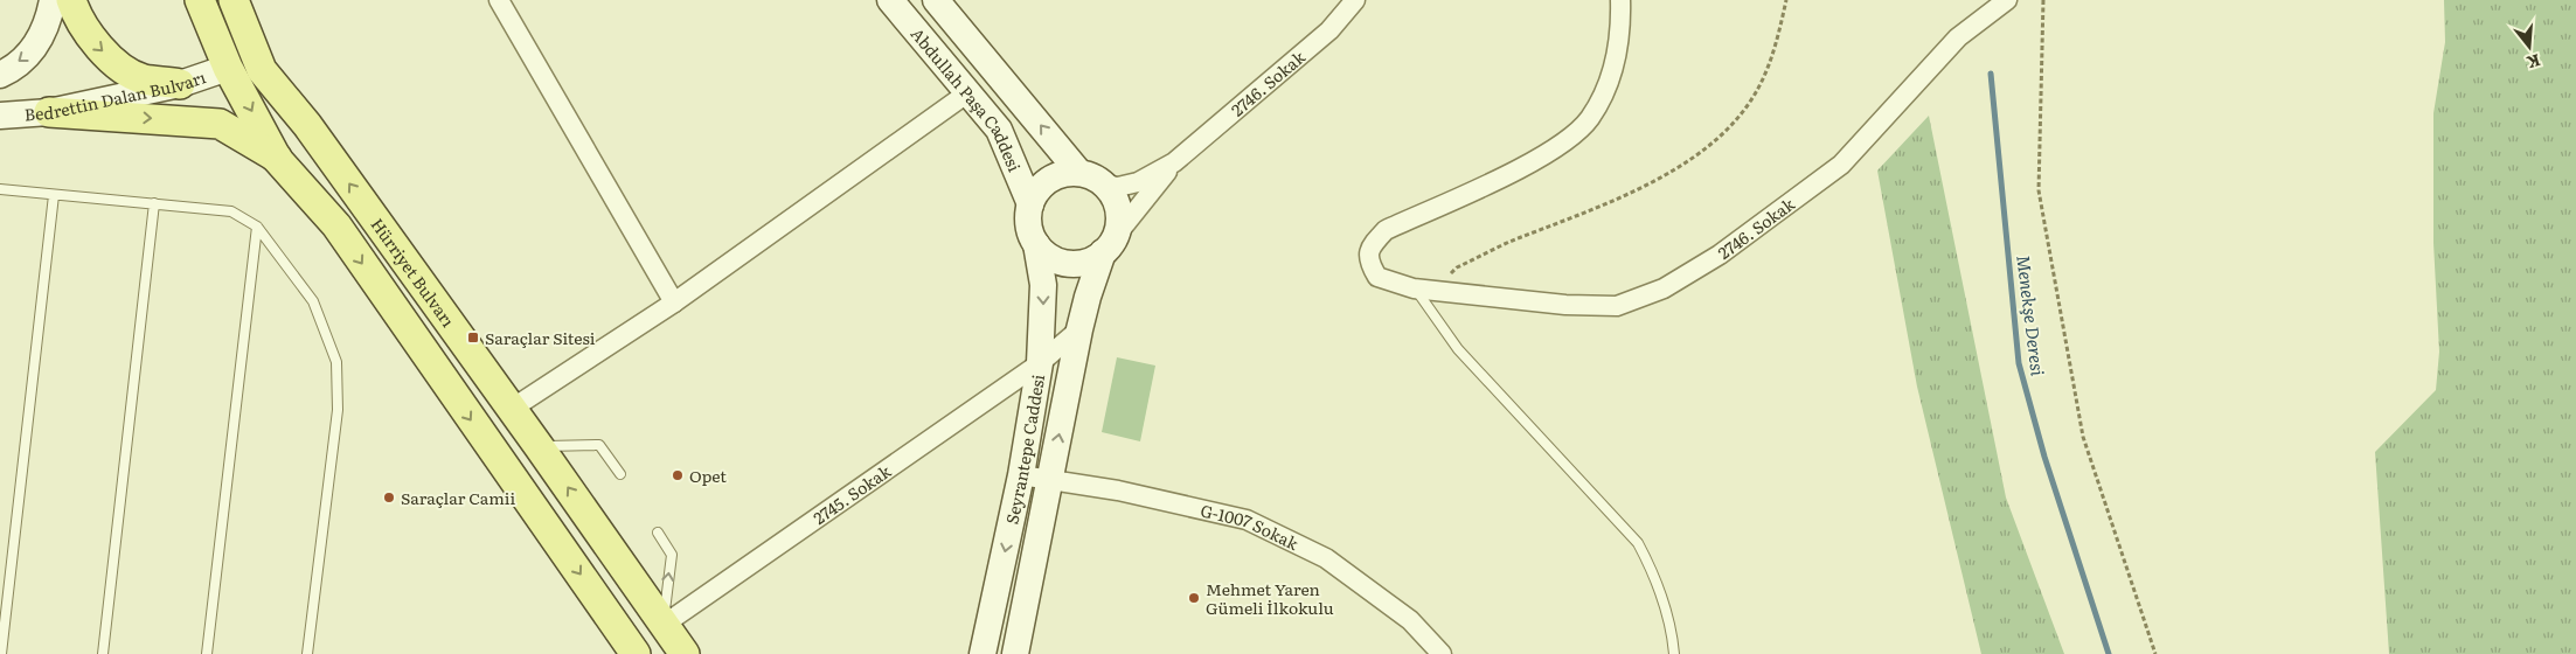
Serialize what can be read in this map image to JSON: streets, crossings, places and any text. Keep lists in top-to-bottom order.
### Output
{
  "streets": {
    "main road": [
      "Bedrettin Dalan Bulvarı",
      "Abdullah Paşa Caddesi",
      "Hürriyet Bulvarı",
      "Seyrantepe Caddesi"
    ],
    "street": ["2746. Sokak", "2745. Sokak", "G-1007 Sokak"]
  },
  "crossings": [
    ["Abdullah Paşa Caddesi", "Seyrantepe Caddesi"],
    ["Hürriyet Bulvarı", "2745. Sokak"],
    ["Seyrantepe Caddesi", "2745. Sokak"],
    ["Seyrantepe Caddesi", "G-1007 Sokak"]
  ],
  "water": ["Menekşe Deresi"],
  "places": {
    "transit": ["Saraçlar Sitesi"],
    "other": ["Opet", "Saraçlar Camii", "Mehmet Yaren Gümeli İlkokulu"]
  },
  "north": "bottom"
}
